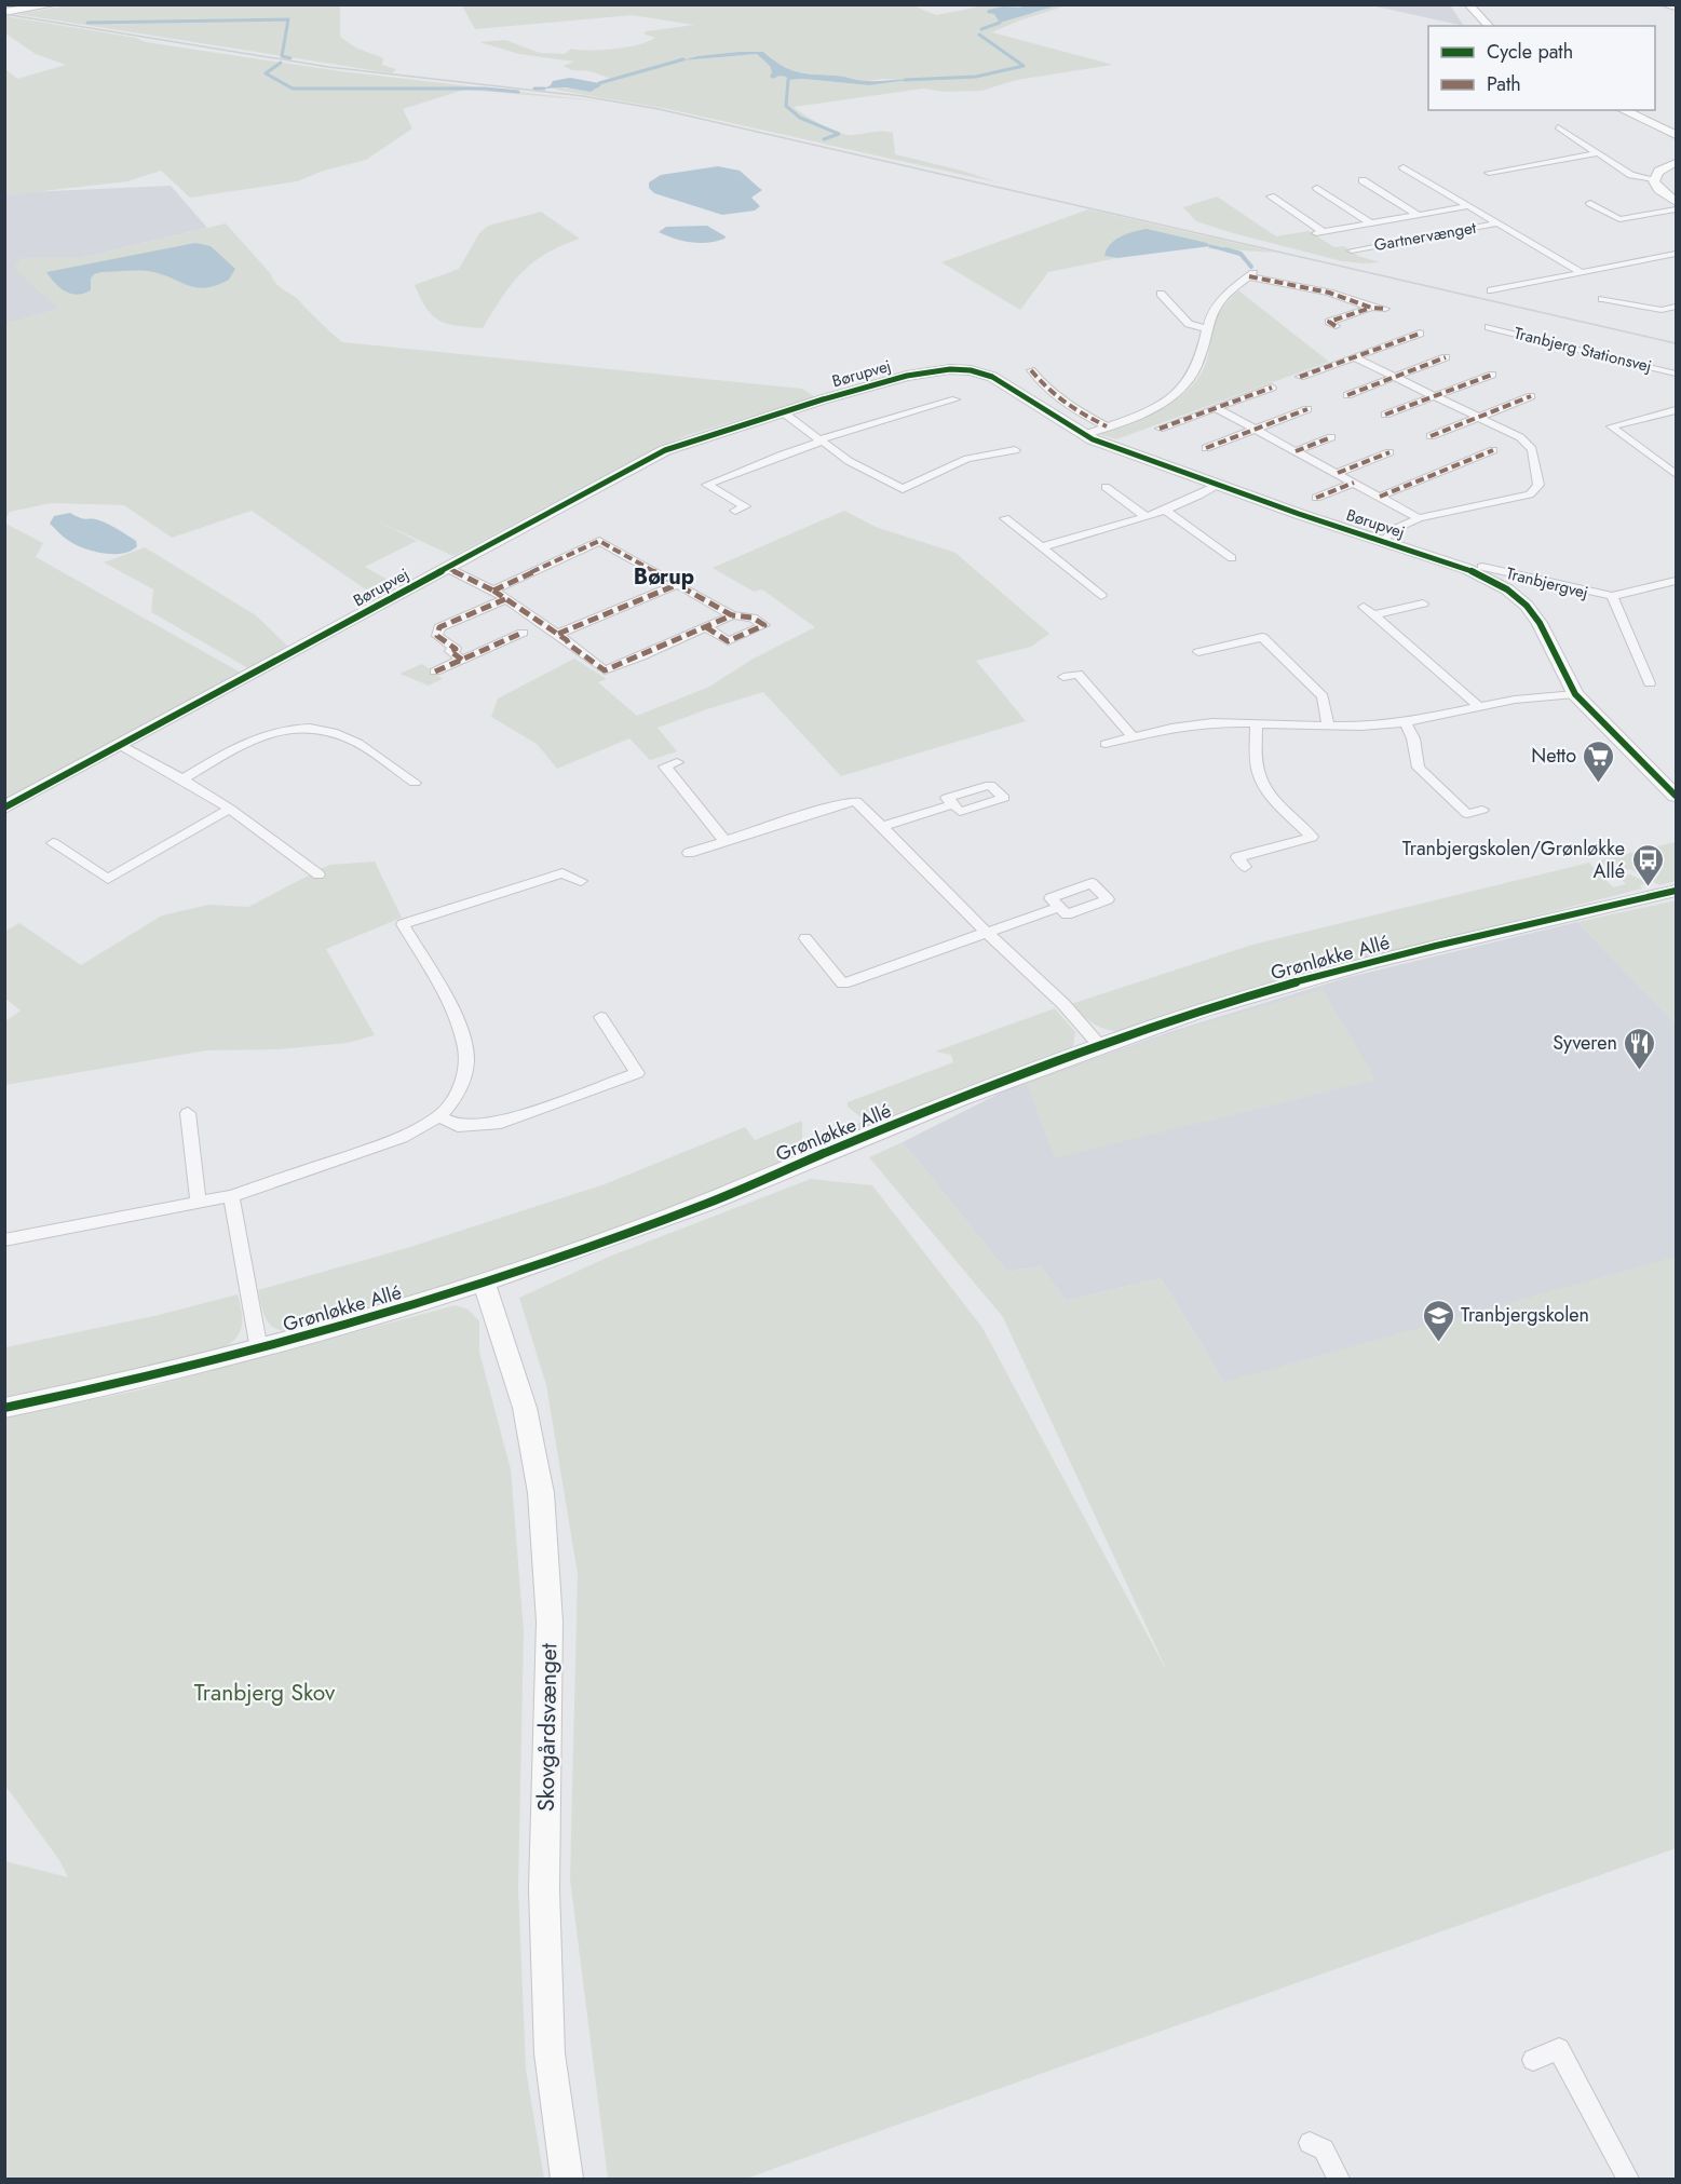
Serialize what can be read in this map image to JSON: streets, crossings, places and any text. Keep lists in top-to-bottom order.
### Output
{
  "streets": {
    "street": [
      "Gartnervænget",
      "Tranbjerg Stationsvej",
      "Børupvej",
      "Tranbjergvej",
      "Grønløkke Allé",
      "Skovgårdsvænget"
    ]
  },
  "crossings": [
    ["Grønløkke Allé", "Skovgårdsvænget"]
  ],
  "districts": ["Børup"],
  "parks": ["Tranbjerg Skov"],
  "places": {
    "supermarket": ["Netto"],
    "bus stop": ["Tranbjergskolen/Grønløkke Allé"],
    "restaurant": ["Syveren"],
    "school or university": ["Tranbjergskolen"]
  },
  "legend": ["Cycle path", "Path"]
}
